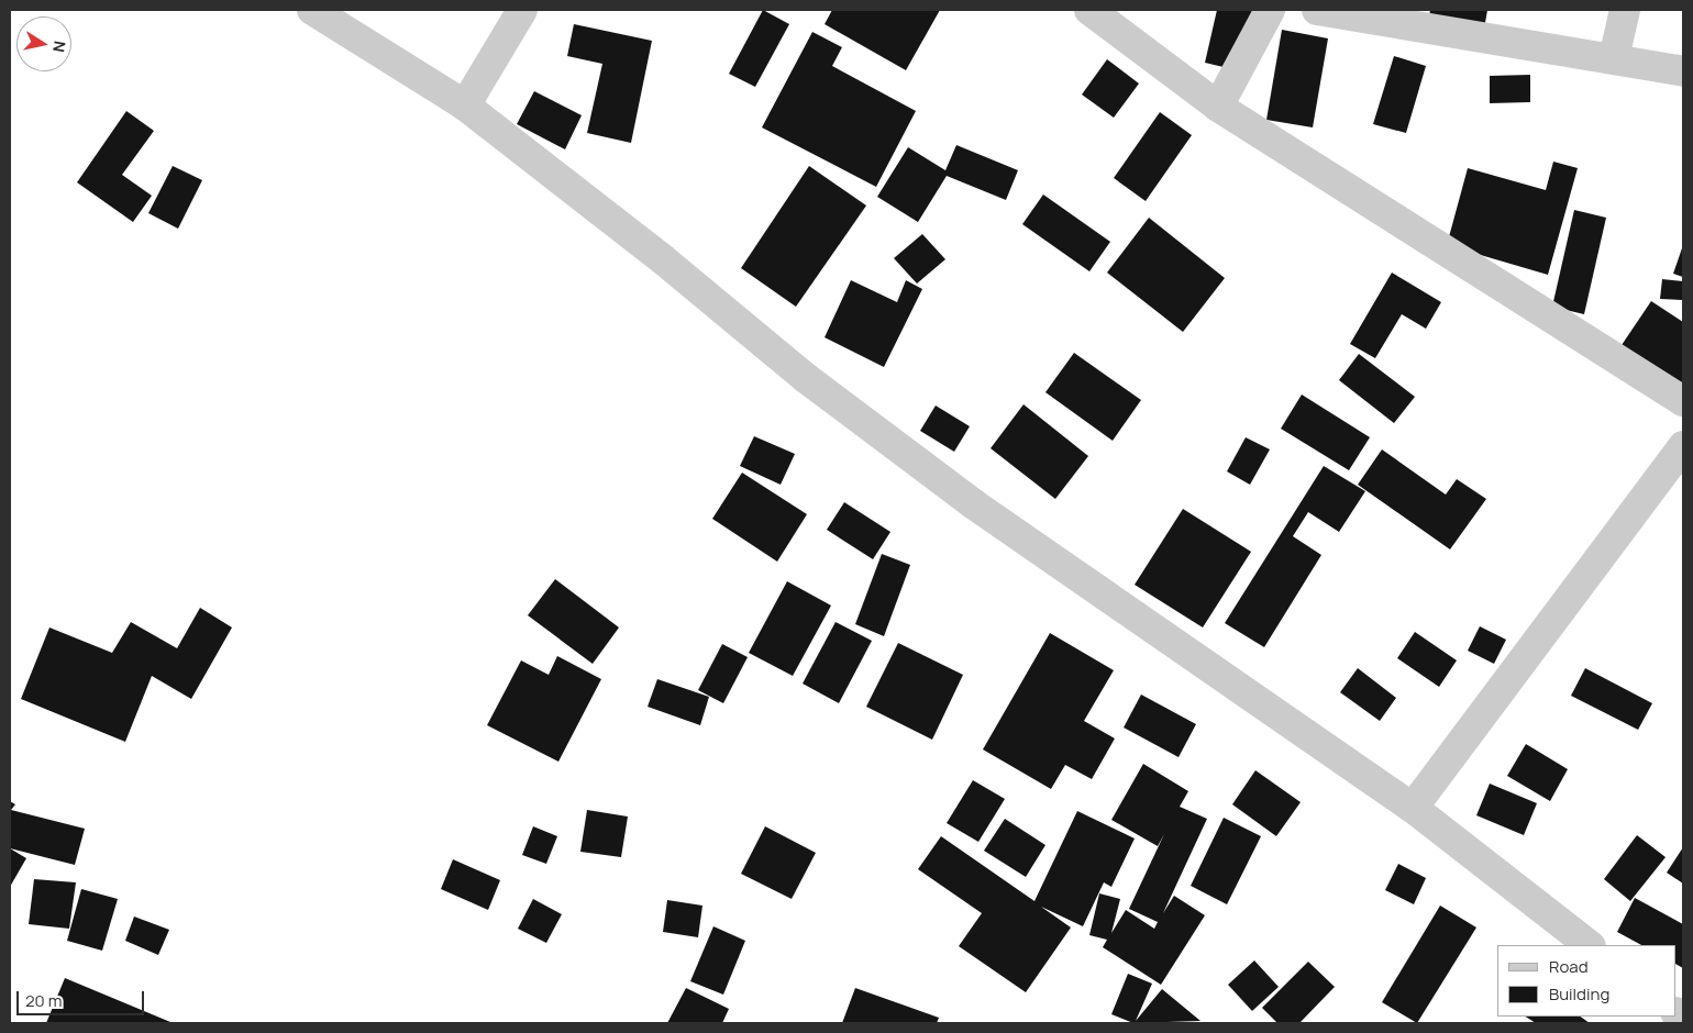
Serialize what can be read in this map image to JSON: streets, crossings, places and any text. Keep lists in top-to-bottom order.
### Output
{
  "legend": ["Road", "Building"],
  "scale_bar": "20 m",
  "north": "right"
}
